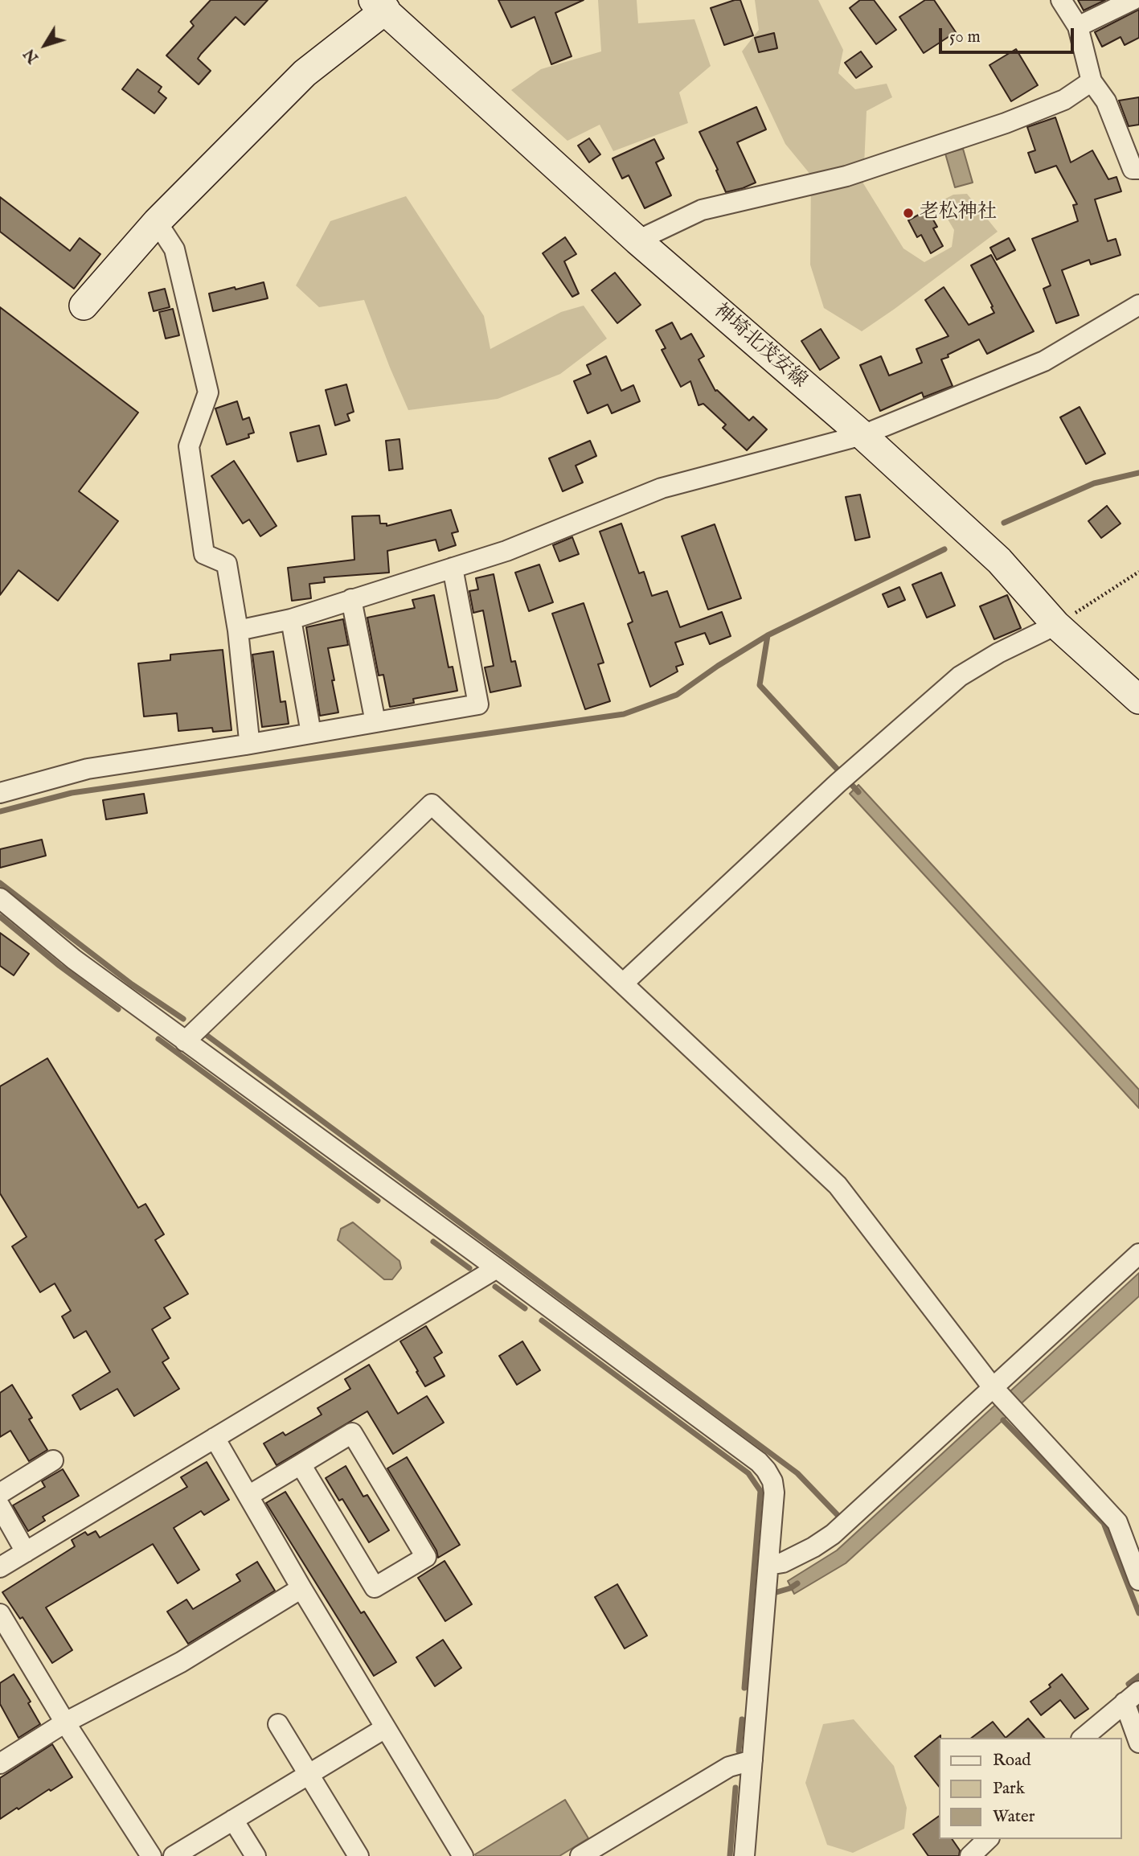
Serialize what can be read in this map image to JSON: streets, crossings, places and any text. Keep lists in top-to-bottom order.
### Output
{
  "streets": {
    "main road": ["神埼北茂安線"]
  },
  "places": ["老松神社"],
  "legend": ["Road", "Park", "Water"],
  "scale_bar": "50 m",
  "north": "bottom left"
}
